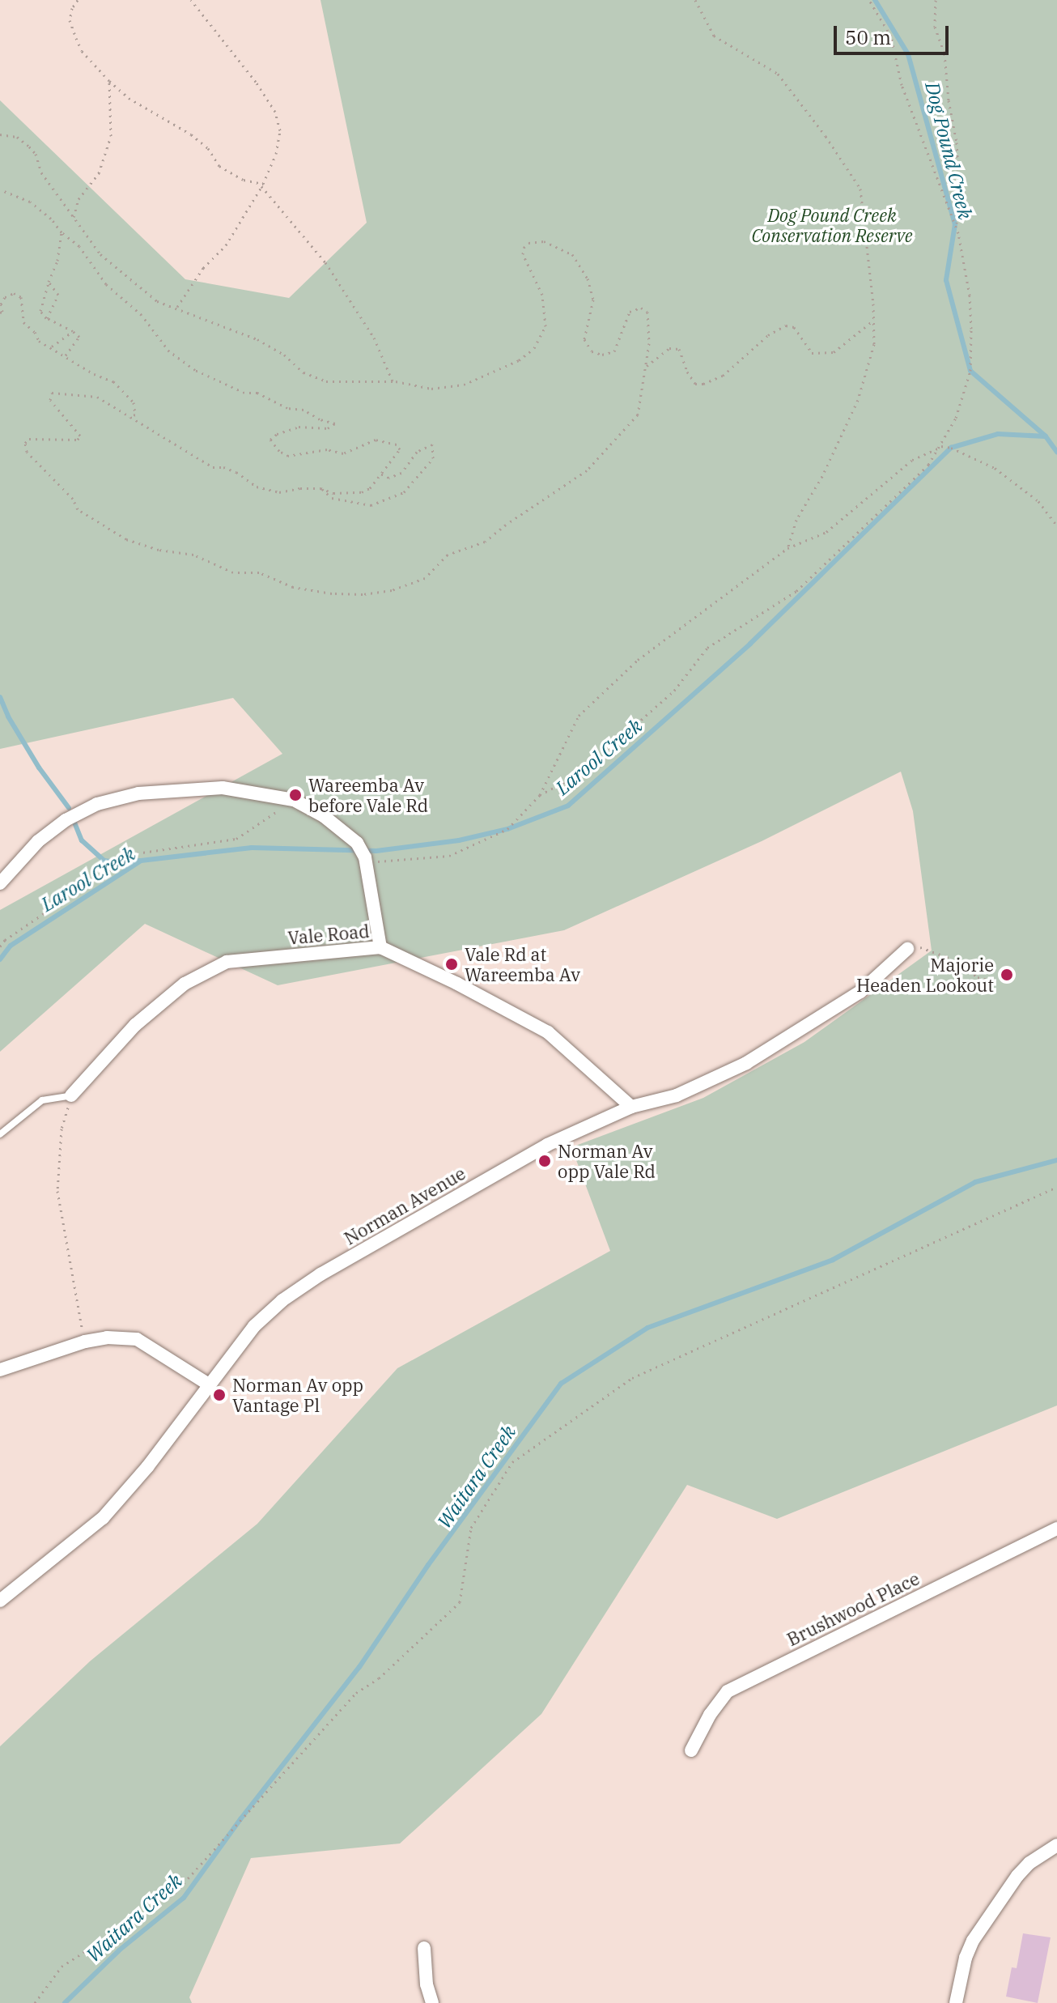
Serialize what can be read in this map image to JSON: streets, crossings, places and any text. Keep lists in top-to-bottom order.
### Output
{
  "streets": {
    "street": ["Vale Road", "Norman Avenue", "Brushwood Place"]
  },
  "crossings": [
    ["Vale Road", "Norman Avenue"]
  ],
  "water": ["Dog Pound Creek", "Larool Creek", "Waitara Creek"],
  "parks": ["Dog Pound Creek Conservation Reserve"],
  "places": [
    "Wareemba Av before Vale Rd",
    "Vale Rd at Wareemba Av",
    "Majorie Headen Lookout",
    "Norman Av opp Vale Rd",
    "Norman Av opp Vantage Pl"
  ],
  "scale_bar": "50 m"
}
